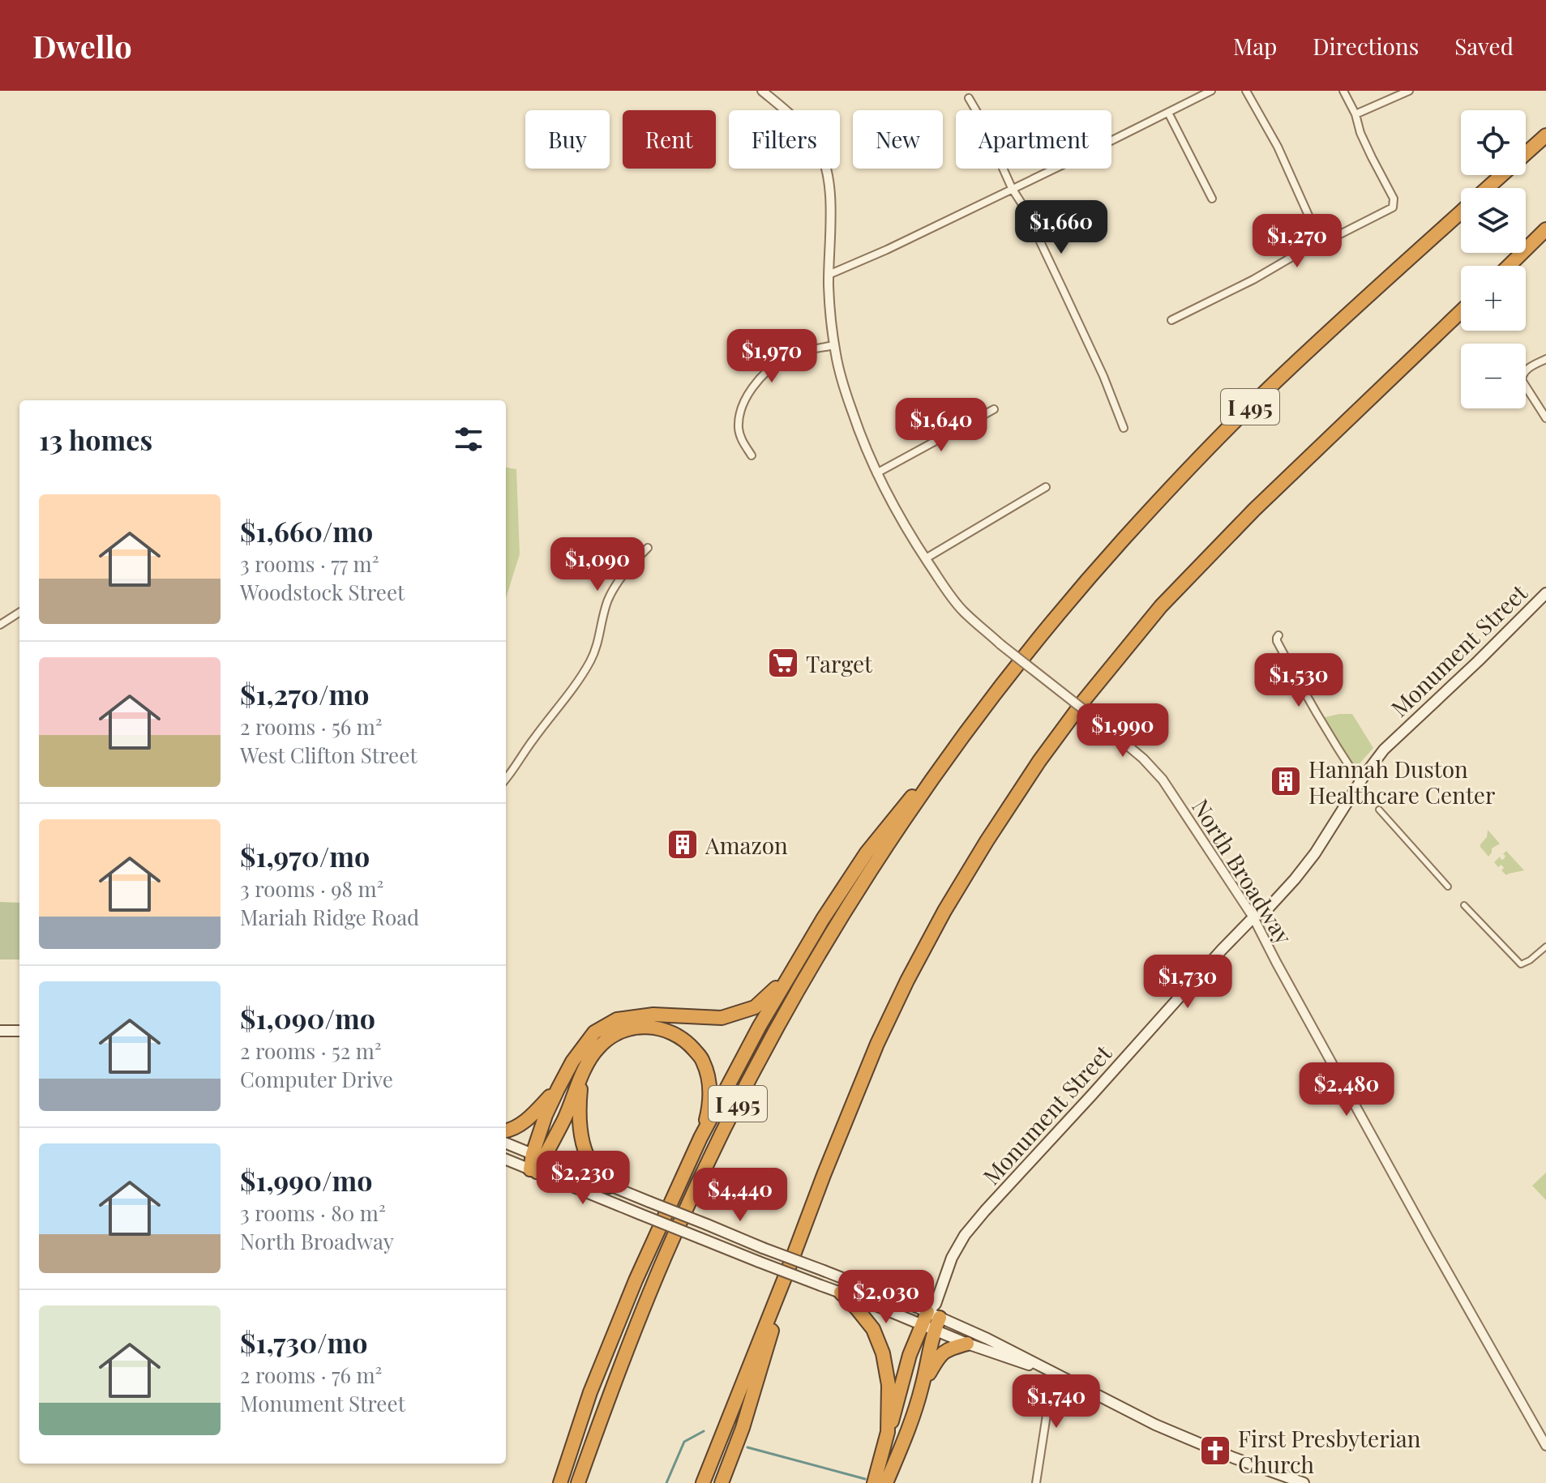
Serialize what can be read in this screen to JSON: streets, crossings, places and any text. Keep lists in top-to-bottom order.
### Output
{
  "streets": {
    "highway": ["I 495"],
    "main road": ["Monument Street"],
    "street": ["North Broadway"]
  },
  "crossings": [
    ["Monument Street", "North Broadway"]
  ],
  "places": {
    "supermarket": ["Target"],
    "building": ["Hannah Duston Healthcare Center", "Amazon"],
    "church": ["First Presbyterian Church"]
  },
  "page": {
    "header": "Dwello",
    "nav": ["Map", "Directions", "Saved"],
    "map_buttons": ["+", "−"],
    "chip": [
      "Buy",
      "Rent",
      "Filters",
      "New",
      "Apartment"
    ],
    "price": [
      "$1,660",
      "$1,270",
      "$1,970",
      "$1,640",
      "$1,090",
      "$1,530",
      "$1,990",
      "$1,730",
      "$2,480",
      "$2,230",
      "$4,440",
      "$2,030",
      "$1,740"
    ],
    "heading": "13 homes",
    "list": [
      {
        "name": "$1,660/mo",
        "note": "3 rooms · 77 m² · Woodstock Street"
      },
      {
        "name": "$1,270/mo",
        "note": "2 rooms · 56 m² · West Clifton Street"
      },
      {
        "name": "$1,970/mo",
        "note": "3 rooms · 98 m² · Mariah Ridge Road"
      },
      {
        "name": "$1,090/mo",
        "note": "2 rooms · 52 m² · Computer Drive"
      },
      {
        "name": "$1,990/mo",
        "note": "3 rooms · 80 m² · North Broadway"
      },
      {
        "name": "$1,730/mo",
        "note": "2 rooms · 76 m² · Monument Street"
      }
    ]
  }
}
